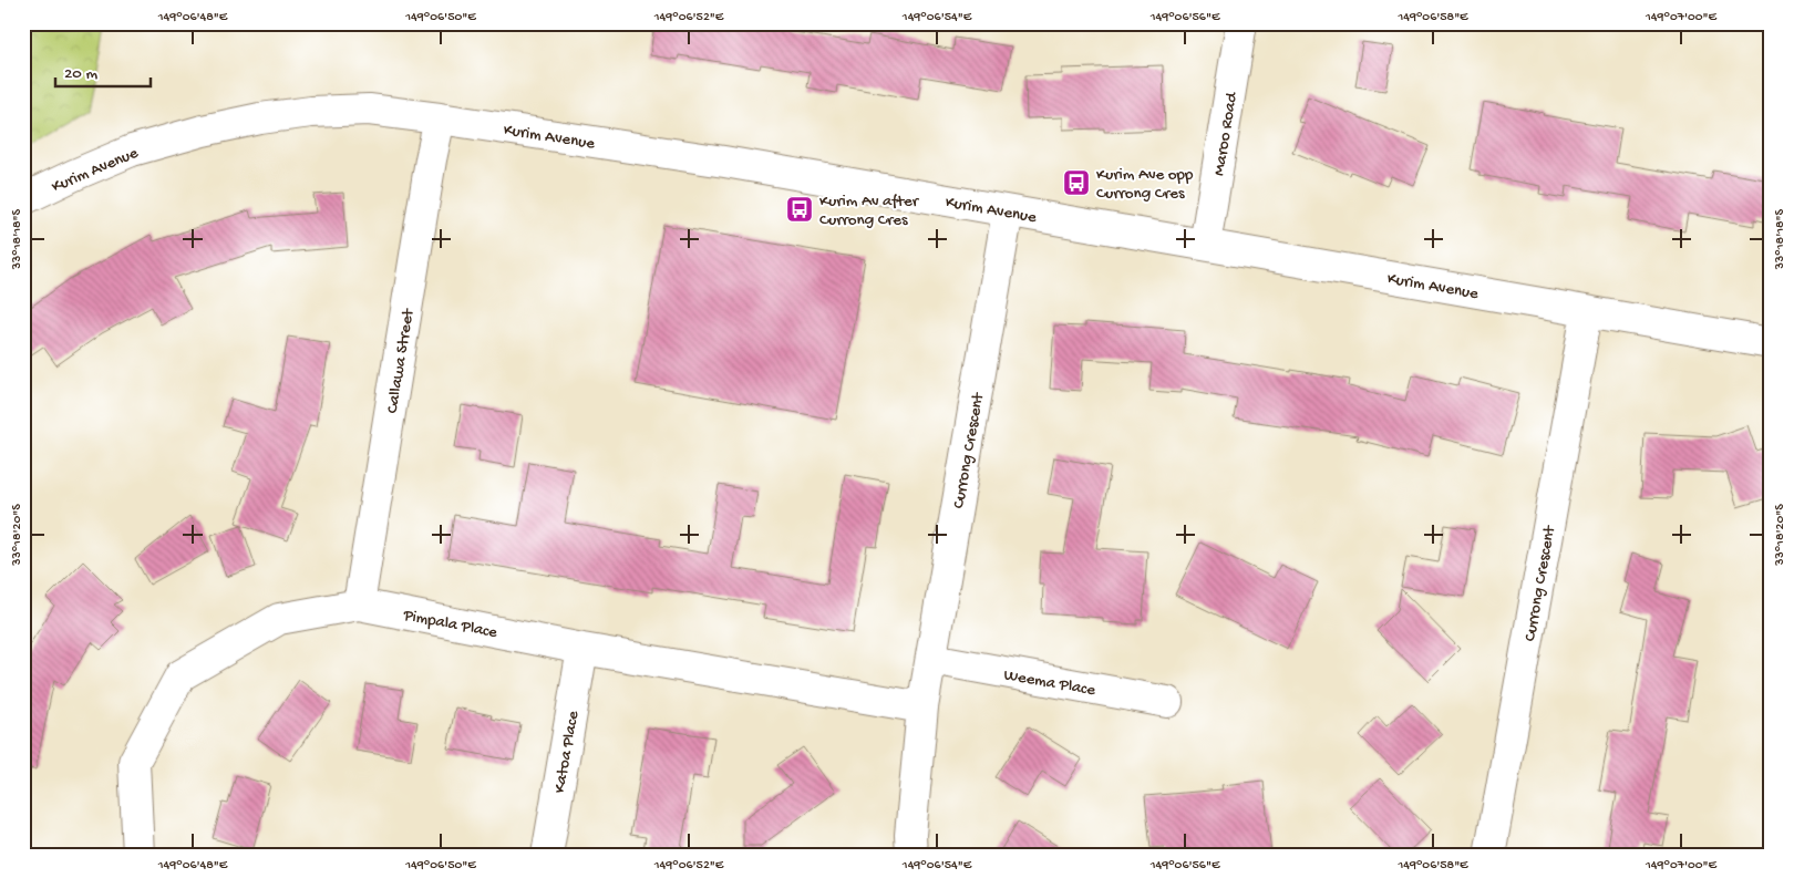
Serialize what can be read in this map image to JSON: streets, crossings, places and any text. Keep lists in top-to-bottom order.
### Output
{
  "streets": {
    "street": [
      "Maroo Road",
      "Kurim Avenue",
      "Callawa Street",
      "Currong Crescent",
      "Pimpala Place",
      "Weema Place",
      "Katoa Place"
    ]
  },
  "crossings": [
    ["Maroo Road", "Kurim Avenue"],
    ["Kurim Avenue", "Callawa Street"],
    ["Kurim Avenue", "Currong Crescent"],
    ["Callawa Street", "Pimpala Place"],
    ["Currong Crescent", "Pimpala Place"],
    ["Currong Crescent", "Weema Place"],
    ["Pimpala Place", "Katoa Place"]
  ],
  "places": {
    "bus stop": ["Kurim Ave opp Currong Cres", "Kurim Av after Currong Cres"]
  },
  "scale_bar": "20 m",
  "coordinates": [
    "149°06'48\"E",
    "149°06'50\"E",
    "149°06'52\"E",
    "149°06'54\"E",
    "149°06'56\"E",
    "149°06'58\"E",
    "149°07'00\"E",
    "33°18'18\"S",
    "33°18'20\"S"
  ]
}
